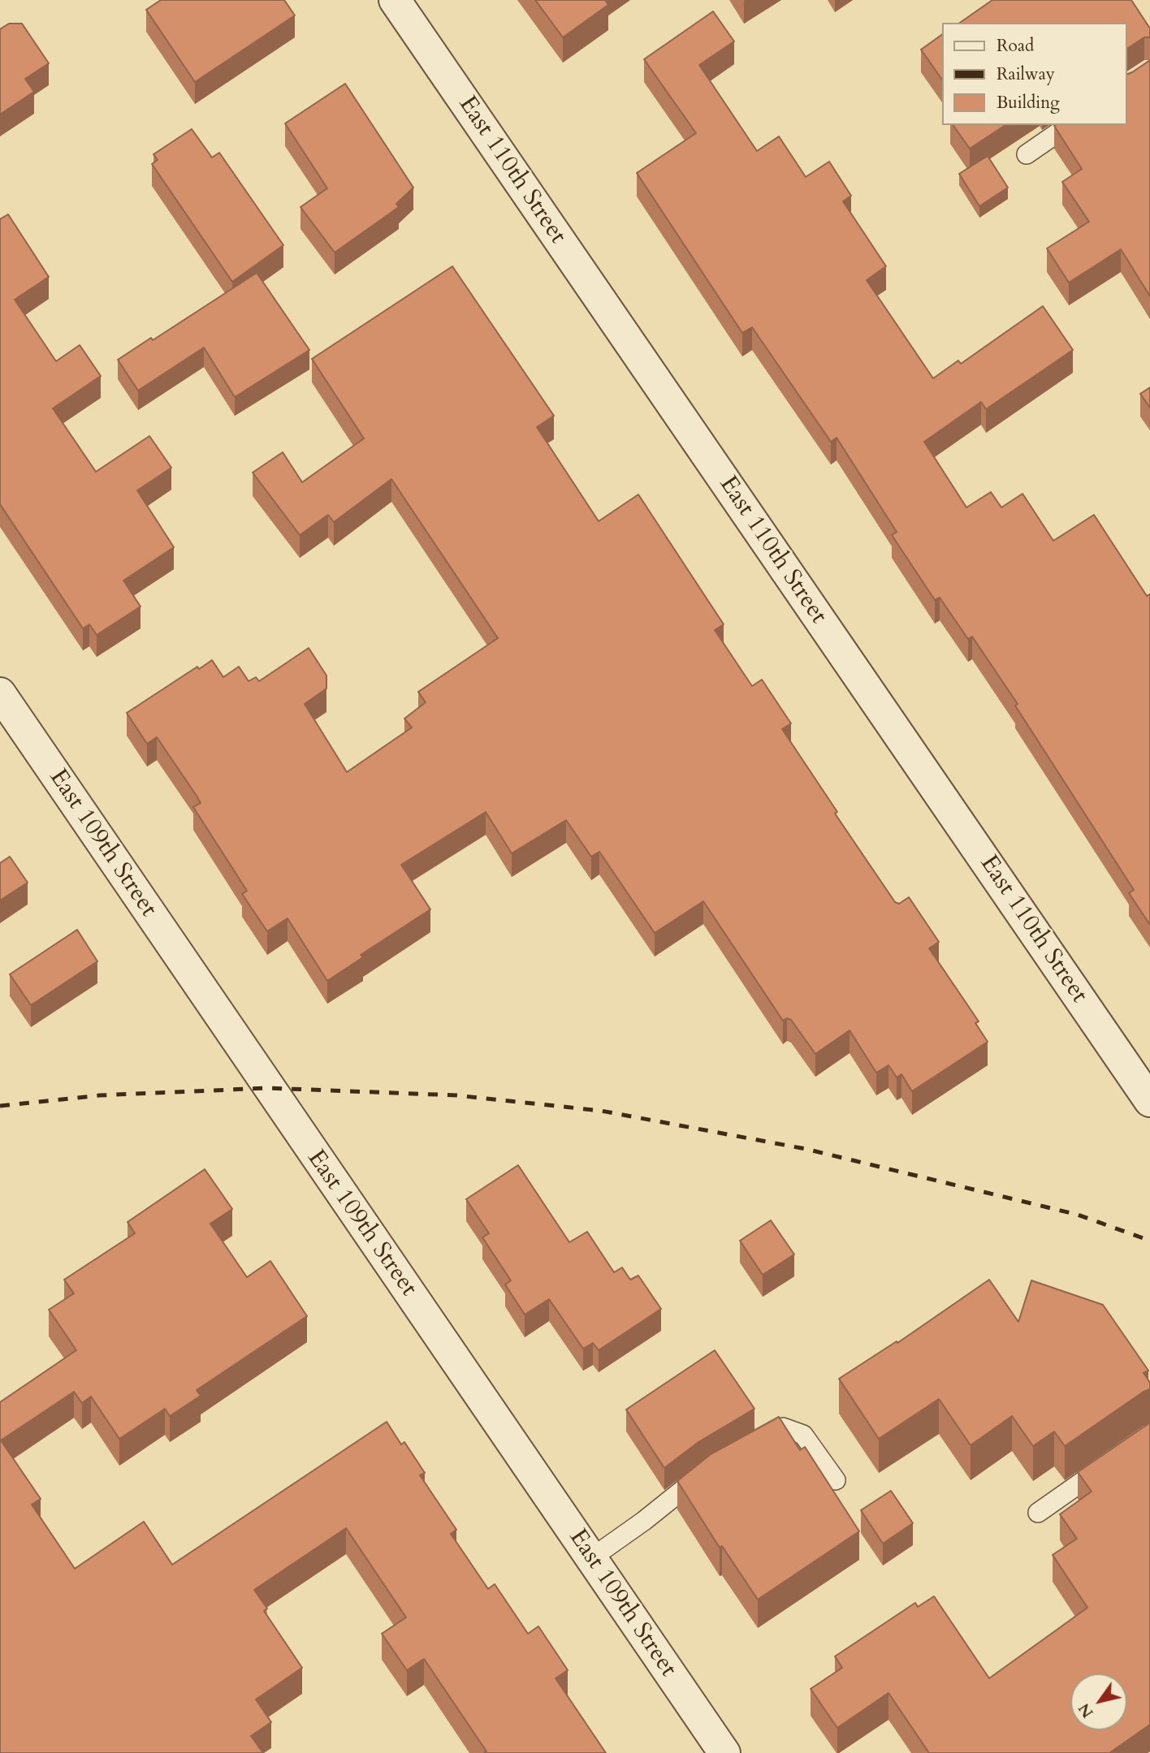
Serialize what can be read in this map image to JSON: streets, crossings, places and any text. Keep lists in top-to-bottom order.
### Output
{
  "streets": {
    "street": ["East 110th Street", "East 109th Street"]
  },
  "legend": ["Road", "Railway", "Building"],
  "north": "bottom left"
}
